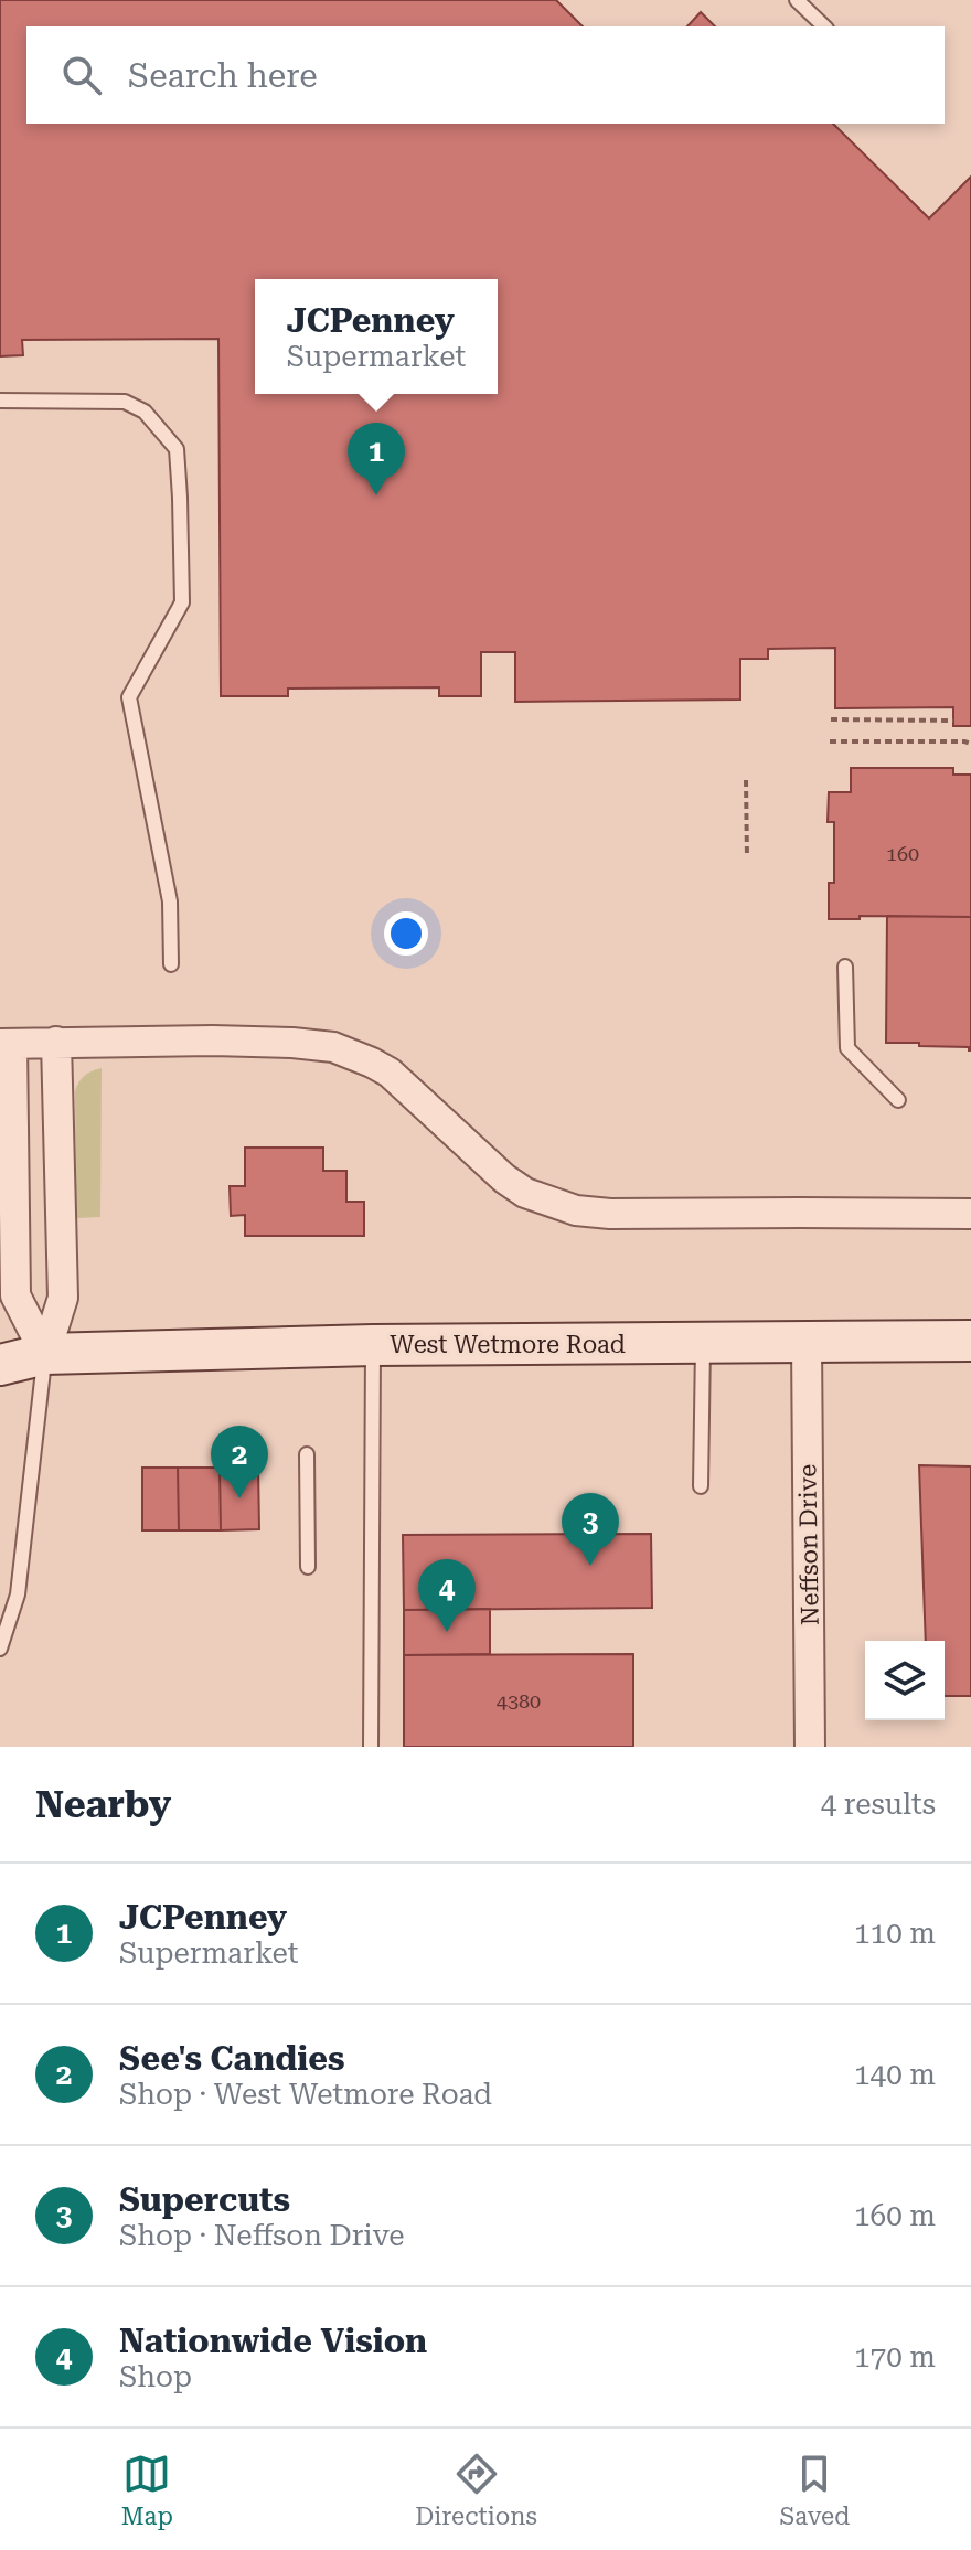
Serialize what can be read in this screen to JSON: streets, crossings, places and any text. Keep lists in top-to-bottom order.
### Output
{
  "streets": {
    "main road": ["West Wetmore Road"],
    "street": ["Neffson Drive"]
  },
  "crossings": [
    ["West Wetmore Road", "Neffson Drive"]
  ],
  "house_numbers": ["160", "4380"],
  "page": {
    "search": "Search here",
    "popup": ["JCPenney", "Supermarket"],
    "pins": [
      "1",
      "2",
      "3",
      "4"
    ],
    "heading": ["Nearby", "4 results"],
    "list": [
      {
        "mark": "1",
        "name": "JCPenney",
        "note": "Supermarket",
        "value": "110 m"
      },
      {
        "mark": "2",
        "name": "See's Candies",
        "note": "Shop · West Wetmore Road",
        "value": "140 m"
      },
      {
        "mark": "3",
        "name": "Supercuts",
        "note": "Shop · Neffson Drive",
        "value": "160 m"
      },
      {
        "mark": "4",
        "name": "Nationwide Vision",
        "note": "Shop",
        "value": "170 m"
      }
    ],
    "nav": ["Map", "Directions", "Saved"]
  }
}
